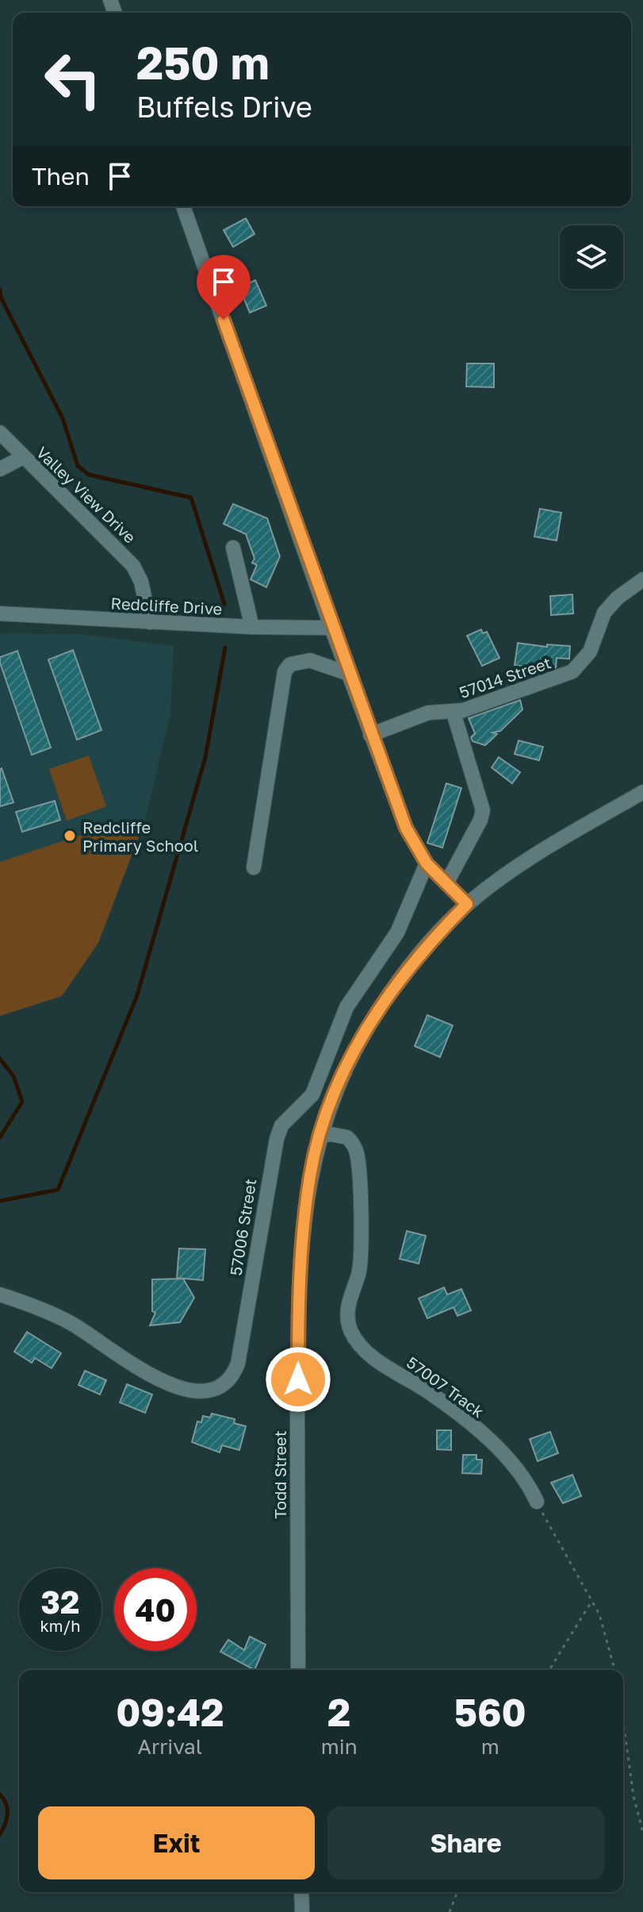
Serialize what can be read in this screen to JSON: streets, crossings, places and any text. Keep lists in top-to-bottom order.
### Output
{
  "streets": {
    "street": [
      "Valley View Drive",
      "Redcliffe Drive",
      "57014 Street",
      "57006 Street",
      "57007 Track",
      "Todd Street"
    ]
  },
  "crossings": [
    ["Valley View Drive", "Redcliffe Drive"],
    ["57007 Track", "Todd Street"]
  ],
  "places": ["Redcliffe Primary School"],
  "page": {
    "turn": ["250 m", "Buffels Drive"],
    "then": "Then",
    "speed": "32 km/h",
    "limit": "40",
    "eta": [
      "09:42",
      "Arrival",
      "2",
      "min",
      "560",
      "m"
    ],
    "buttons": ["Exit", "Share"]
  }
}
